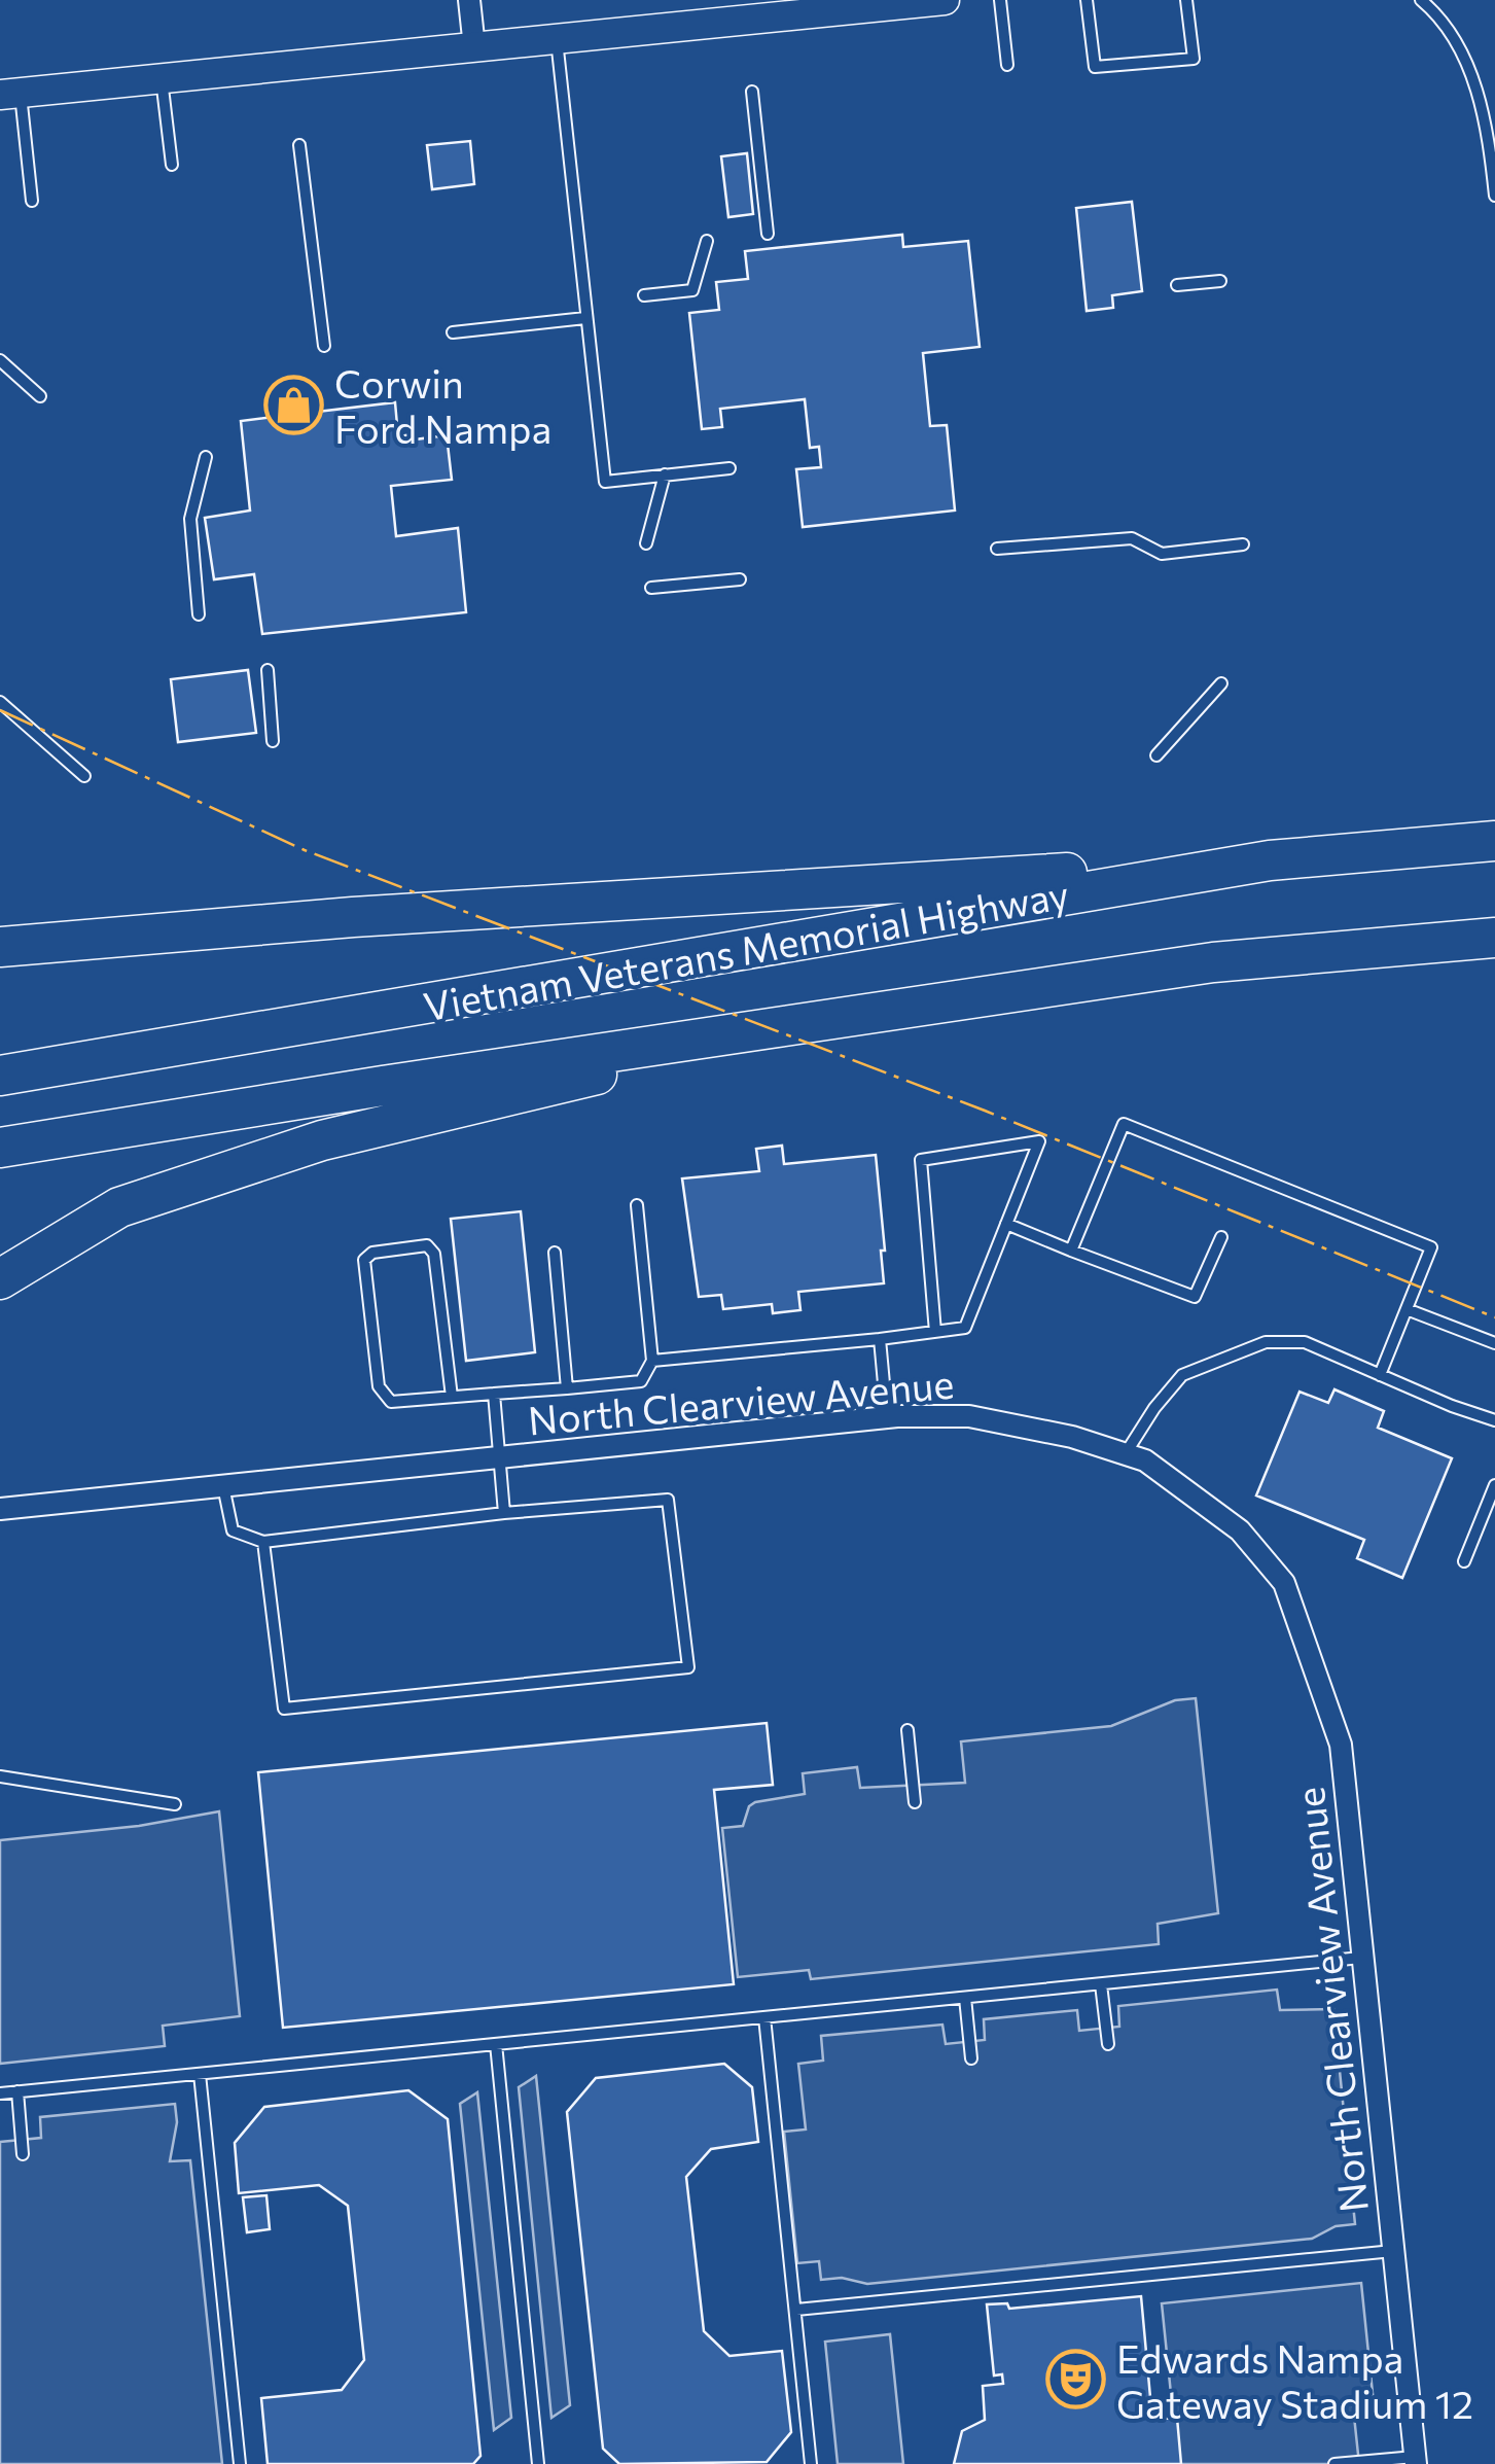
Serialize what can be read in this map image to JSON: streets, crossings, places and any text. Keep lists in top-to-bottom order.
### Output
{
  "streets": {
    "highway": ["Vietnam Veterans Memorial Highway"],
    "street": ["North Clearview Avenue"]
  },
  "places": {
    "shop": ["Corwin Ford Nampa"],
    "theatre": ["Edwards Nampa Gateway Stadium 12"]
  }
}
